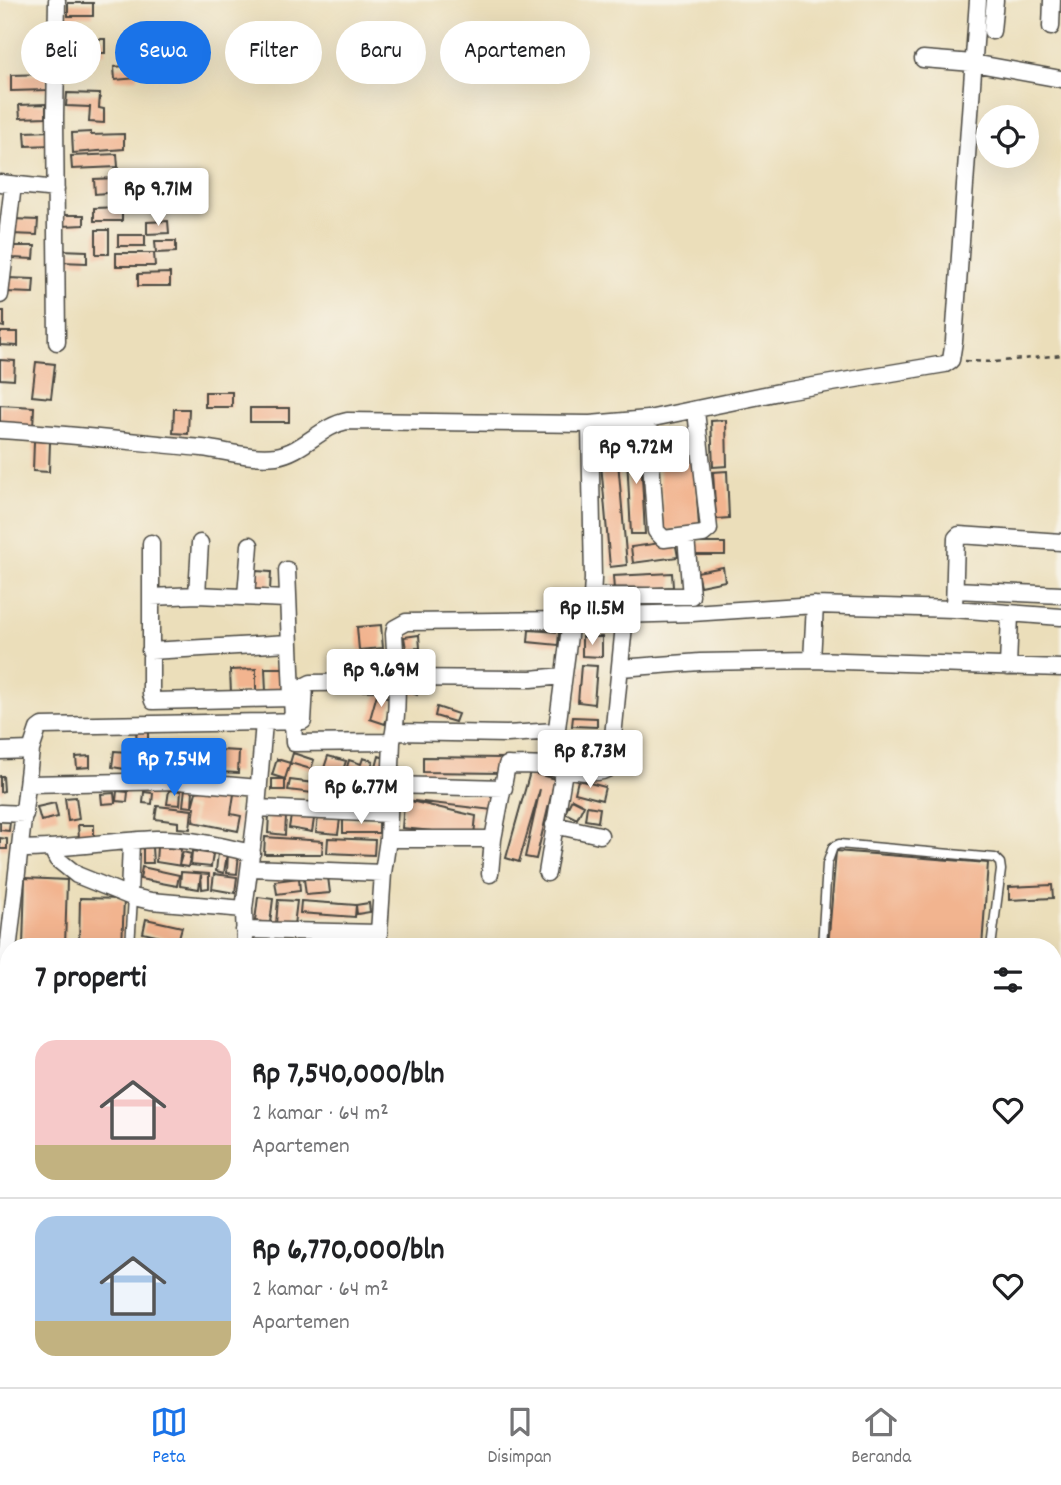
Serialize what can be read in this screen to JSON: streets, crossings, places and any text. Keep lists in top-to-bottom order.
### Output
{
  "page": {
    "chip": [
      "Beli",
      "Sewa",
      "Filter",
      "Baru",
      "Apartemen"
    ],
    "price": [
      "Rp 9.71M",
      "Rp 9.72M",
      "Rp 11.5M",
      "Rp 9.69M",
      "Rp 8.73M",
      "Rp 7.54M",
      "Rp 6.77M"
    ],
    "heading": "7 properti",
    "list": [
      {
        "name": "Rp 7,540,000/bln",
        "note": "2 kamar · 64 m² · Apartemen"
      },
      {
        "name": "Rp 6,770,000/bln",
        "note": "2 kamar · 64 m² · Apartemen"
      }
    ],
    "tabs": ["Peta", "Disimpan", "Beranda"]
  }
}
